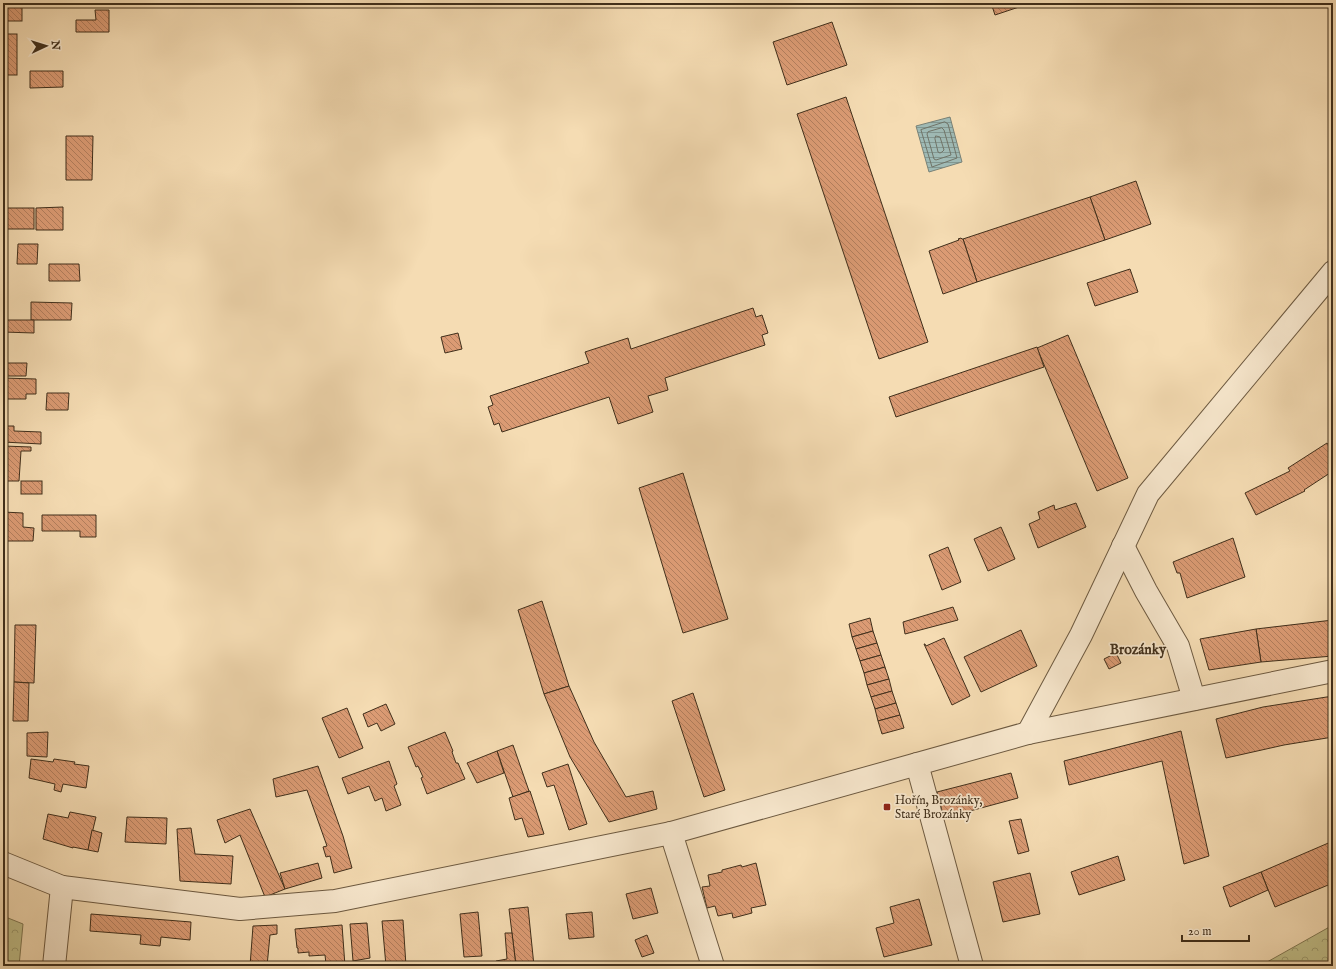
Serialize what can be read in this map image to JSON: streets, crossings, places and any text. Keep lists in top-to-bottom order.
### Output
{
  "districts": ["Brozánky"],
  "places": {
    "transit": ["Hořín, Brozánky, Staré Brozánky"]
  },
  "scale_bar": "20 m",
  "north": "right"
}
